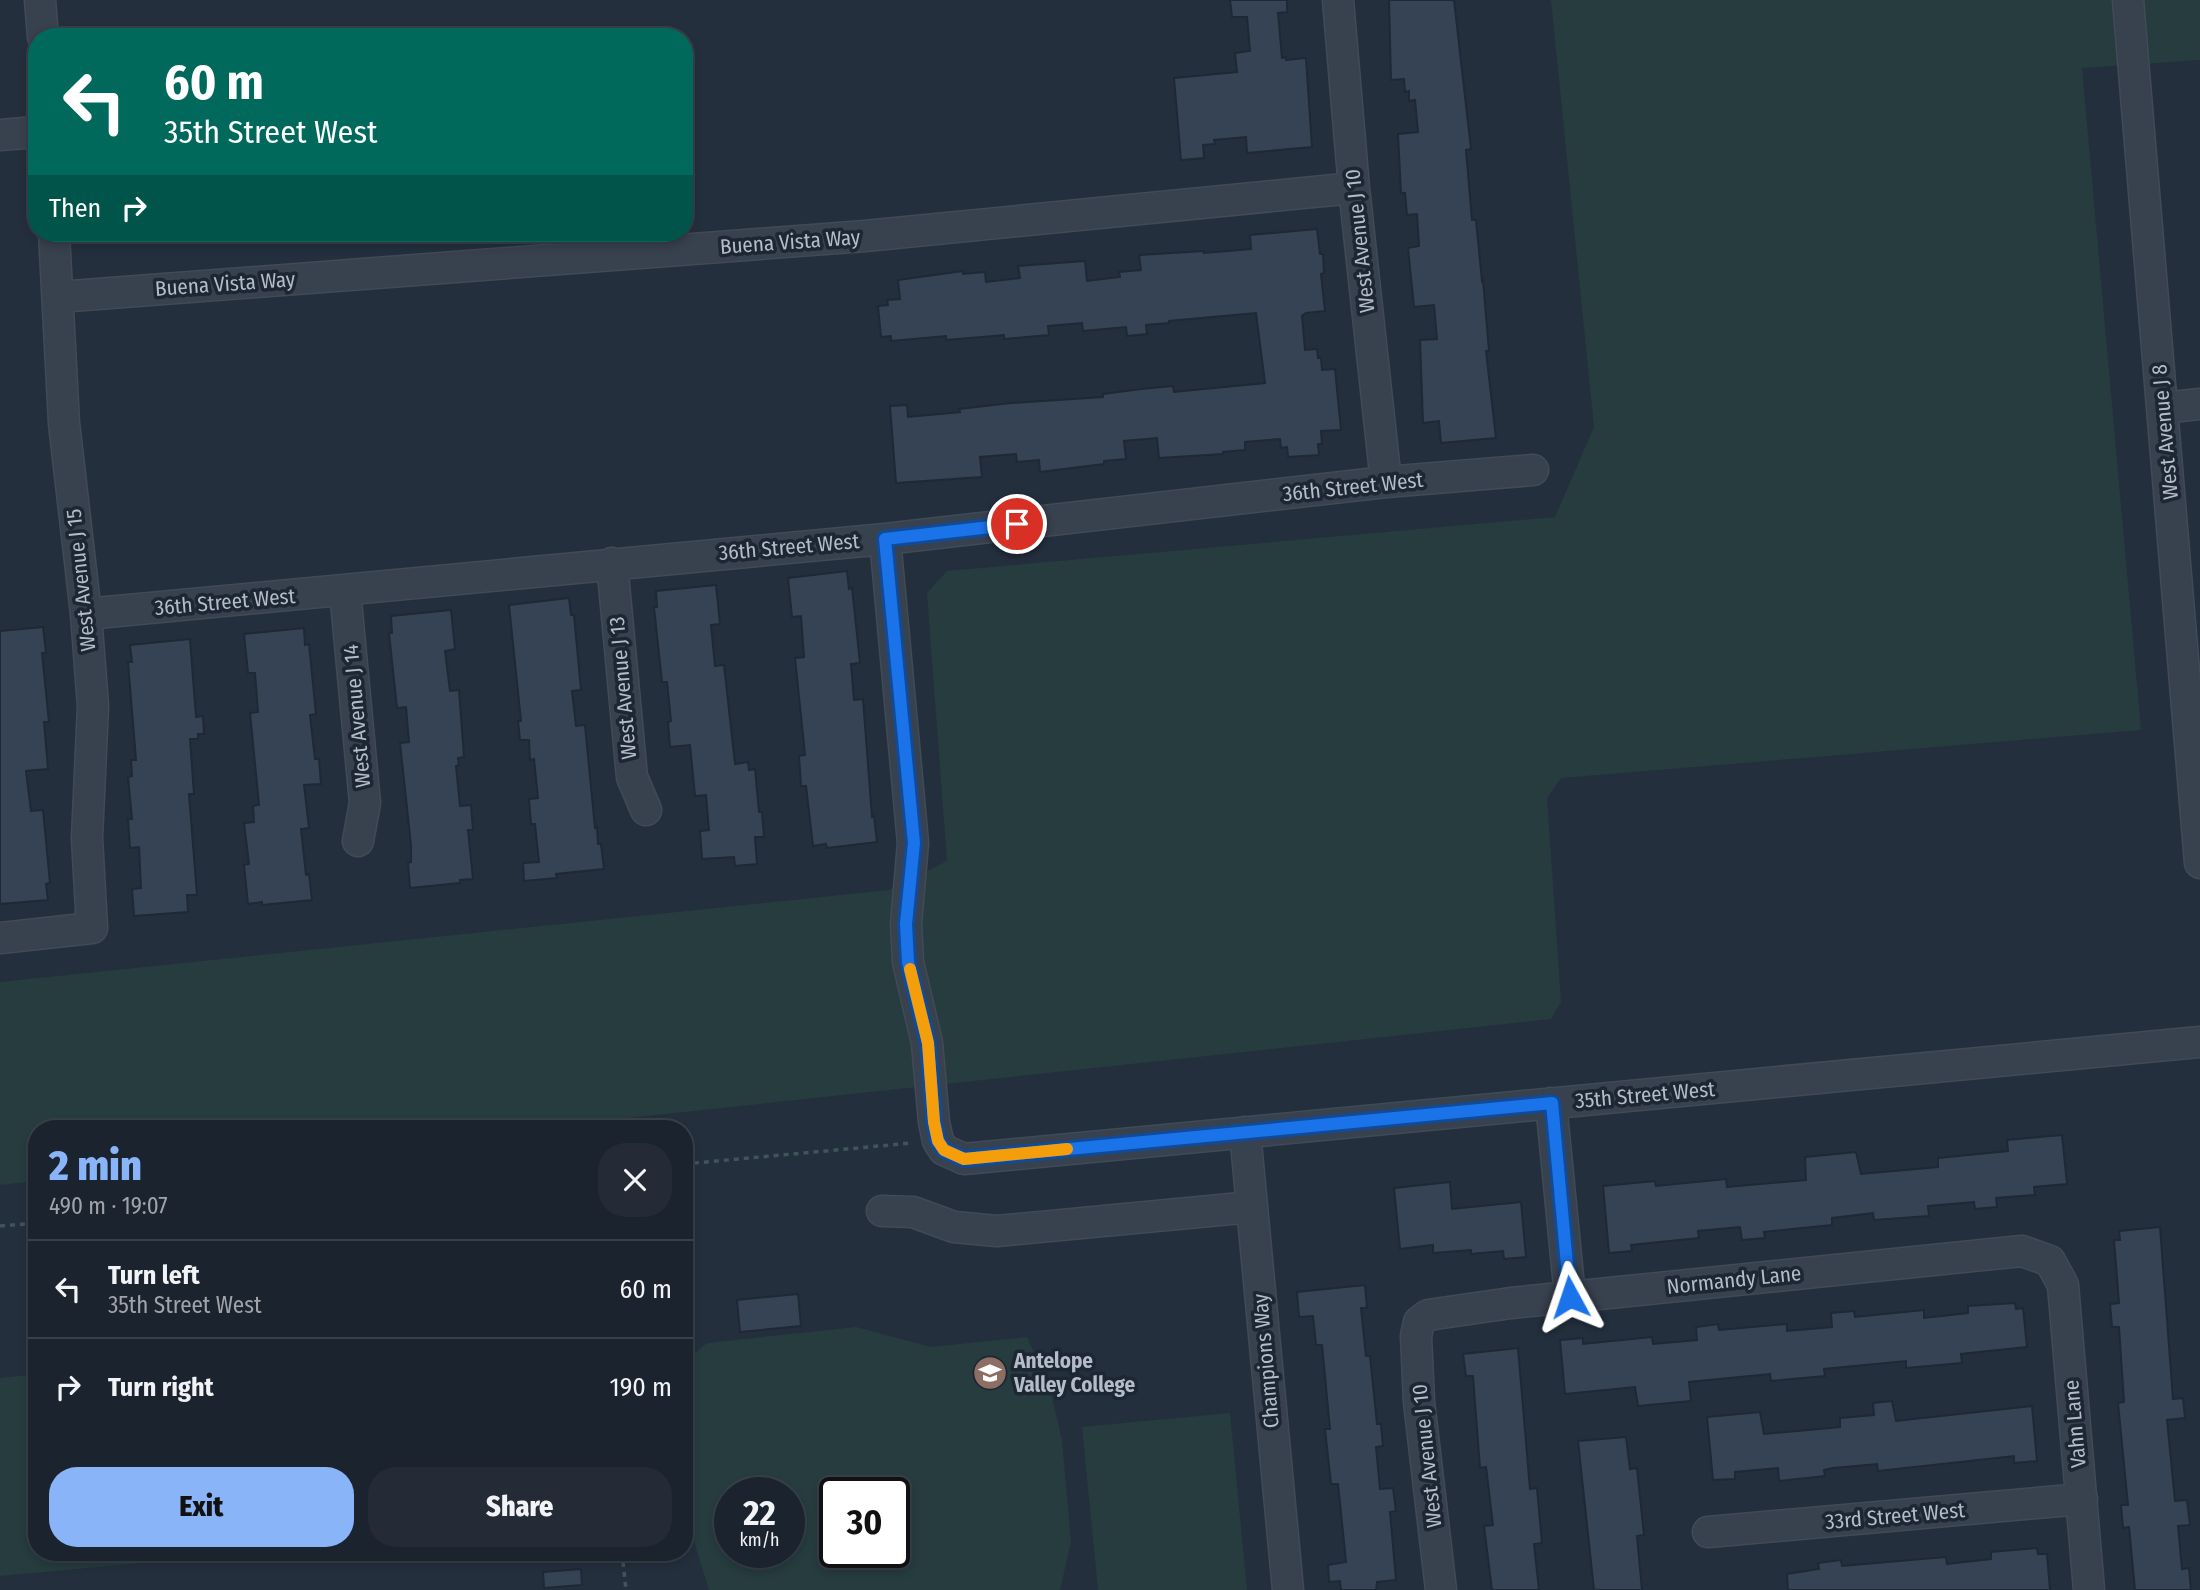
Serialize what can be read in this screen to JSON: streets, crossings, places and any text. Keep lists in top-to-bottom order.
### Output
{
  "streets": {
    "street": [
      "West Avenue J 10",
      "Buena Vista Way",
      "West Avenue J 8",
      "36th Street West",
      "West Avenue J 15",
      "West Avenue J 13",
      "West Avenue J 14",
      "35th Street West",
      "Normandy Lane",
      "Champions Way",
      "Vahn Lane",
      "33rd Street West"
    ]
  },
  "crossings": [
    ["West Avenue J 10", "Buena Vista Way"],
    ["West Avenue J 10", "36th Street West"],
    ["West Avenue J 10", "Normandy Lane"],
    ["Buena Vista Way", "West Avenue J 15"],
    ["36th Street West", "West Avenue J 15"],
    ["36th Street West", "West Avenue J 13"],
    ["36th Street West", "West Avenue J 14"],
    ["35th Street West", "Champions Way"],
    ["Normandy Lane", "Vahn Lane"],
    ["Vahn Lane", "33rd Street West"]
  ],
  "places": {
    "school or university": ["Antelope Valley College"]
  },
  "page": {
    "turn": ["60 m", "35th Street West"],
    "then": "Then",
    "heading": ["2 min", "490 m · 19:07"],
    "list": [
      {
        "name": "Turn left",
        "note": "35th Street West",
        "value": "60 m"
      },
      {
        "name": "Turn right",
        "value": "190 m"
      }
    ],
    "buttons": ["Exit", "Share"],
    "speed": "22 km/h",
    "limit": "30"
  }
}
